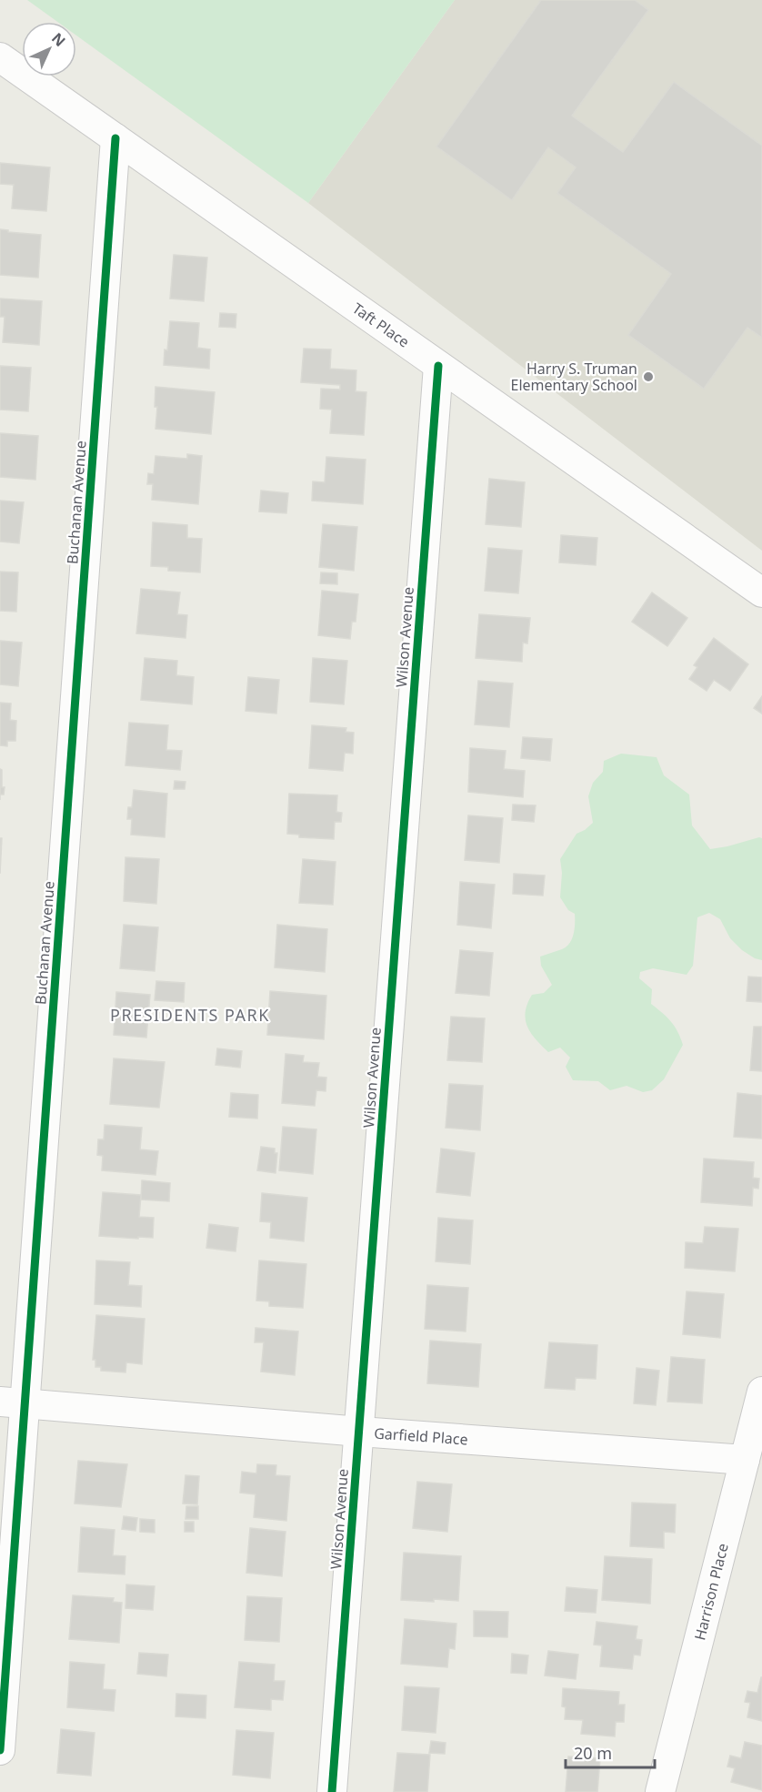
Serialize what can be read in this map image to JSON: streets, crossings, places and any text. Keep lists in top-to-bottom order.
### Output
{
  "streets": {
    "street": [
      "Taft Place",
      "Buchanan Avenue",
      "Wilson Avenue",
      "Garfield Place",
      "Harrison Place"
    ]
  },
  "crossings": [
    ["Taft Place", "Buchanan Avenue"],
    ["Taft Place", "Wilson Avenue"],
    ["Buchanan Avenue", "Garfield Place"],
    ["Wilson Avenue", "Garfield Place"],
    ["Garfield Place", "Harrison Place"]
  ],
  "districts": ["PRESIDENTS PARK"],
  "places": ["Harry S. Truman Elementary School"],
  "scale_bar": "20 m",
  "north": "top right"
}
